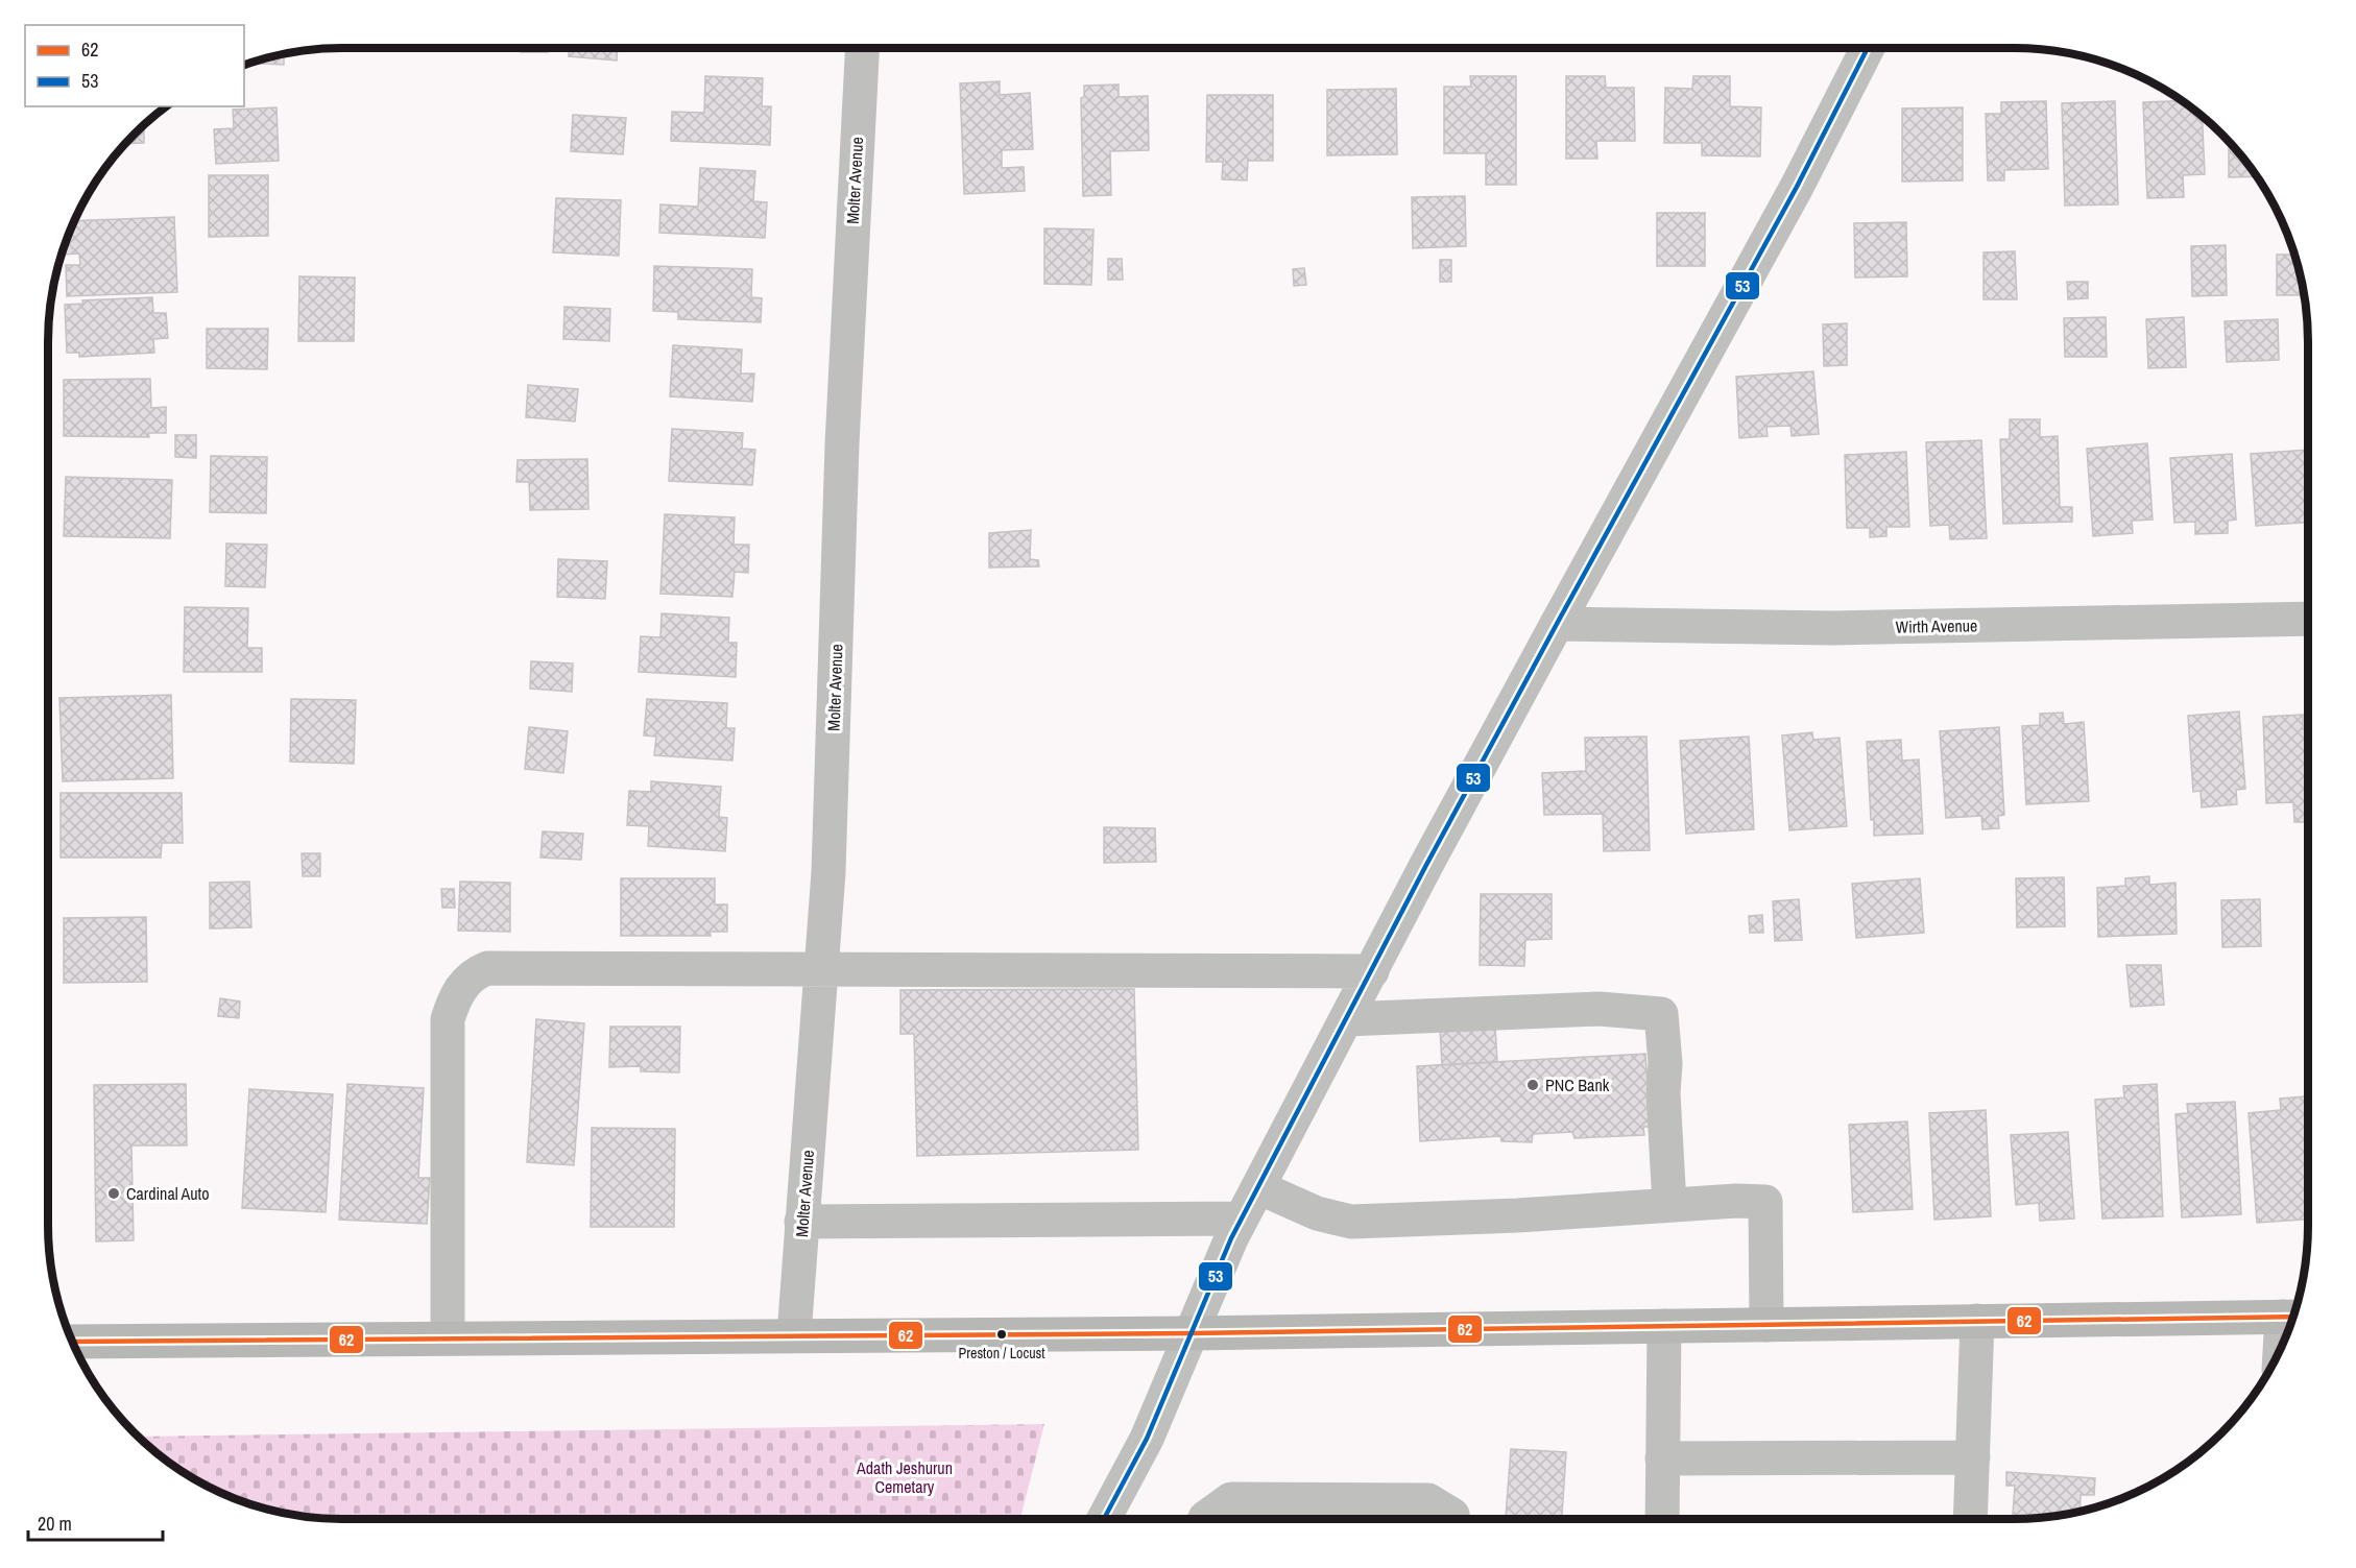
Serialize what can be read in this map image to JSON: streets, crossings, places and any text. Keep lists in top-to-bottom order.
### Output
{
  "streets": {
    "street": ["Molter Avenue", "Wirth Avenue"]
  },
  "parks": ["Adath Jeshurun Cemetary"],
  "places": ["PNC Bank", "Cardinal Auto", "Preston / Locust"],
  "lines": ["transit line 53", "transit line 62"],
  "legend": ["62", "53"],
  "scale_bar": "20 m"
}
